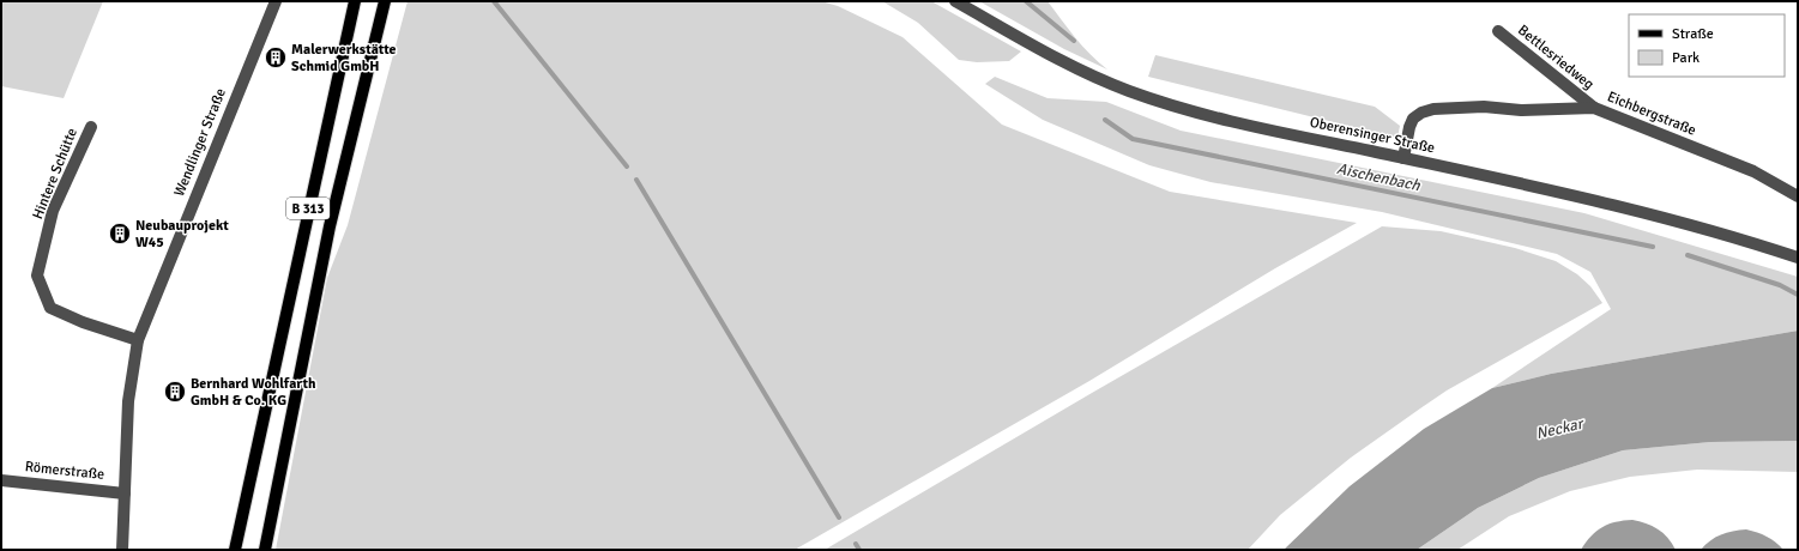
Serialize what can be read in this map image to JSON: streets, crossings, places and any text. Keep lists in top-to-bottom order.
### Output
{
  "streets": {
    "main road": ["B 313"],
    "street": [
      "Bettlesriedweg",
      "Eichbergstraße",
      "Oberensinger Straße",
      "Wendlinger Straße",
      "Hintere Schütte",
      "Römerstraße"
    ]
  },
  "crossings": [
    ["Bettlesriedweg", "Eichbergstraße"],
    ["Eichbergstraße", "Oberensinger Straße"],
    ["Wendlinger Straße", "Hintere Schütte"],
    ["Wendlinger Straße", "Römerstraße"]
  ],
  "water": ["Aischenbach", "Neckar"],
  "places": {
    "building": ["Malerwerkstätte Schmid GmbH", "Neubauprojekt W45", "Bernhard Wohlfarth GmbH & Co. KG"]
  },
  "legend": ["Straße", "Park"]
}
